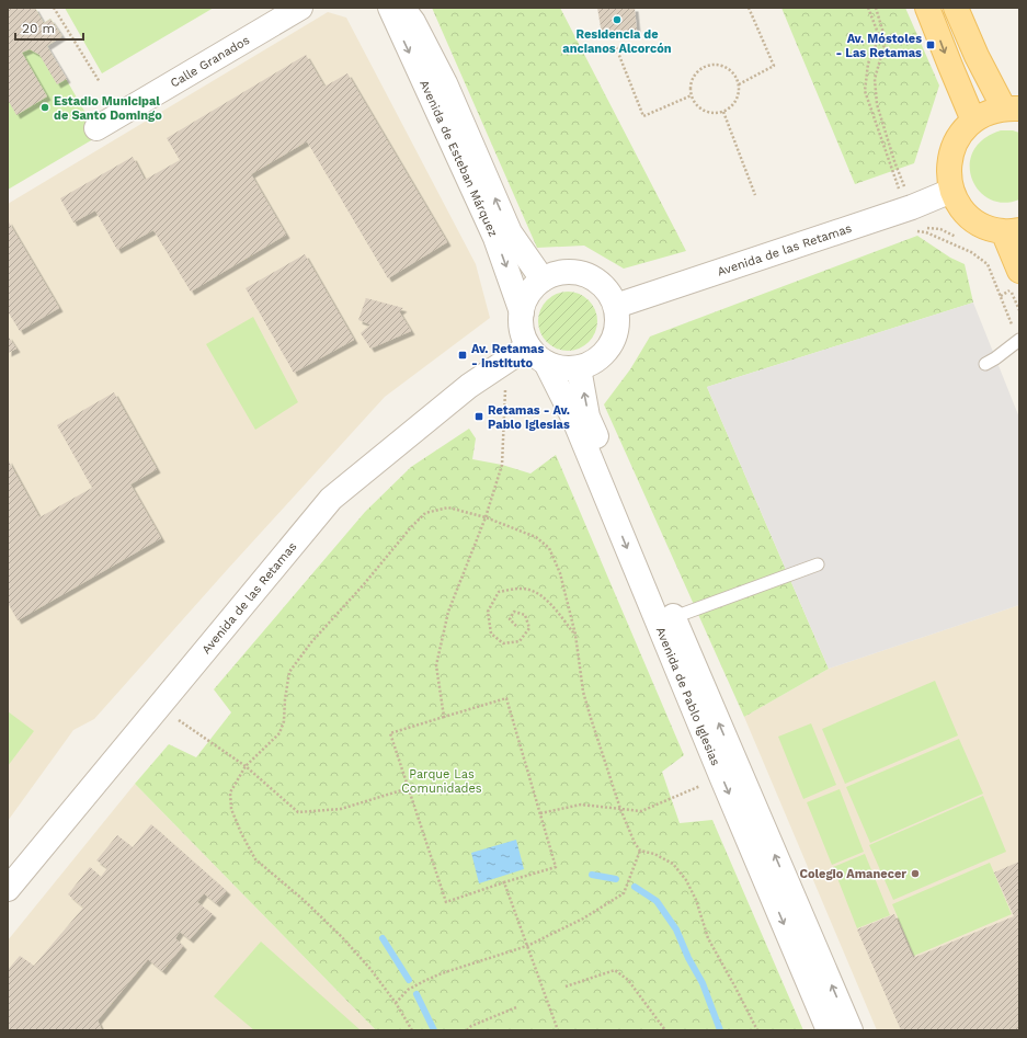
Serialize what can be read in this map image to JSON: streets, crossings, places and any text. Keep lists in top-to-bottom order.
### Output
{
  "streets": {
    "street": [
      "Calle Granados",
      "Avenida de Esteban Márquez",
      "Avenida de las Retamas",
      "Avenida de Pablo Iglesias"
    ]
  },
  "crossings": [
    ["Avenida de Esteban Márquez", "Avenida de las Retamas"],
    ["Avenida de Esteban Márquez", "Avenida de Pablo Iglesias"],
    ["Avenida de las Retamas", "Avenida de Pablo Iglesias"]
  ],
  "parks": ["Parque Las Comunidades"],
  "places": {
    "other": ["Residencia de ancianos Alcorcón", "Estadio Municipal de Santo Domingo", "Colegio Amanecer"],
    "transit": ["Av. Móstoles - Las Retamas", "Av. Retamas - Instituto", "Retamas - Av. Pablo Iglesias"]
  },
  "scale_bar": "20 m"
}
